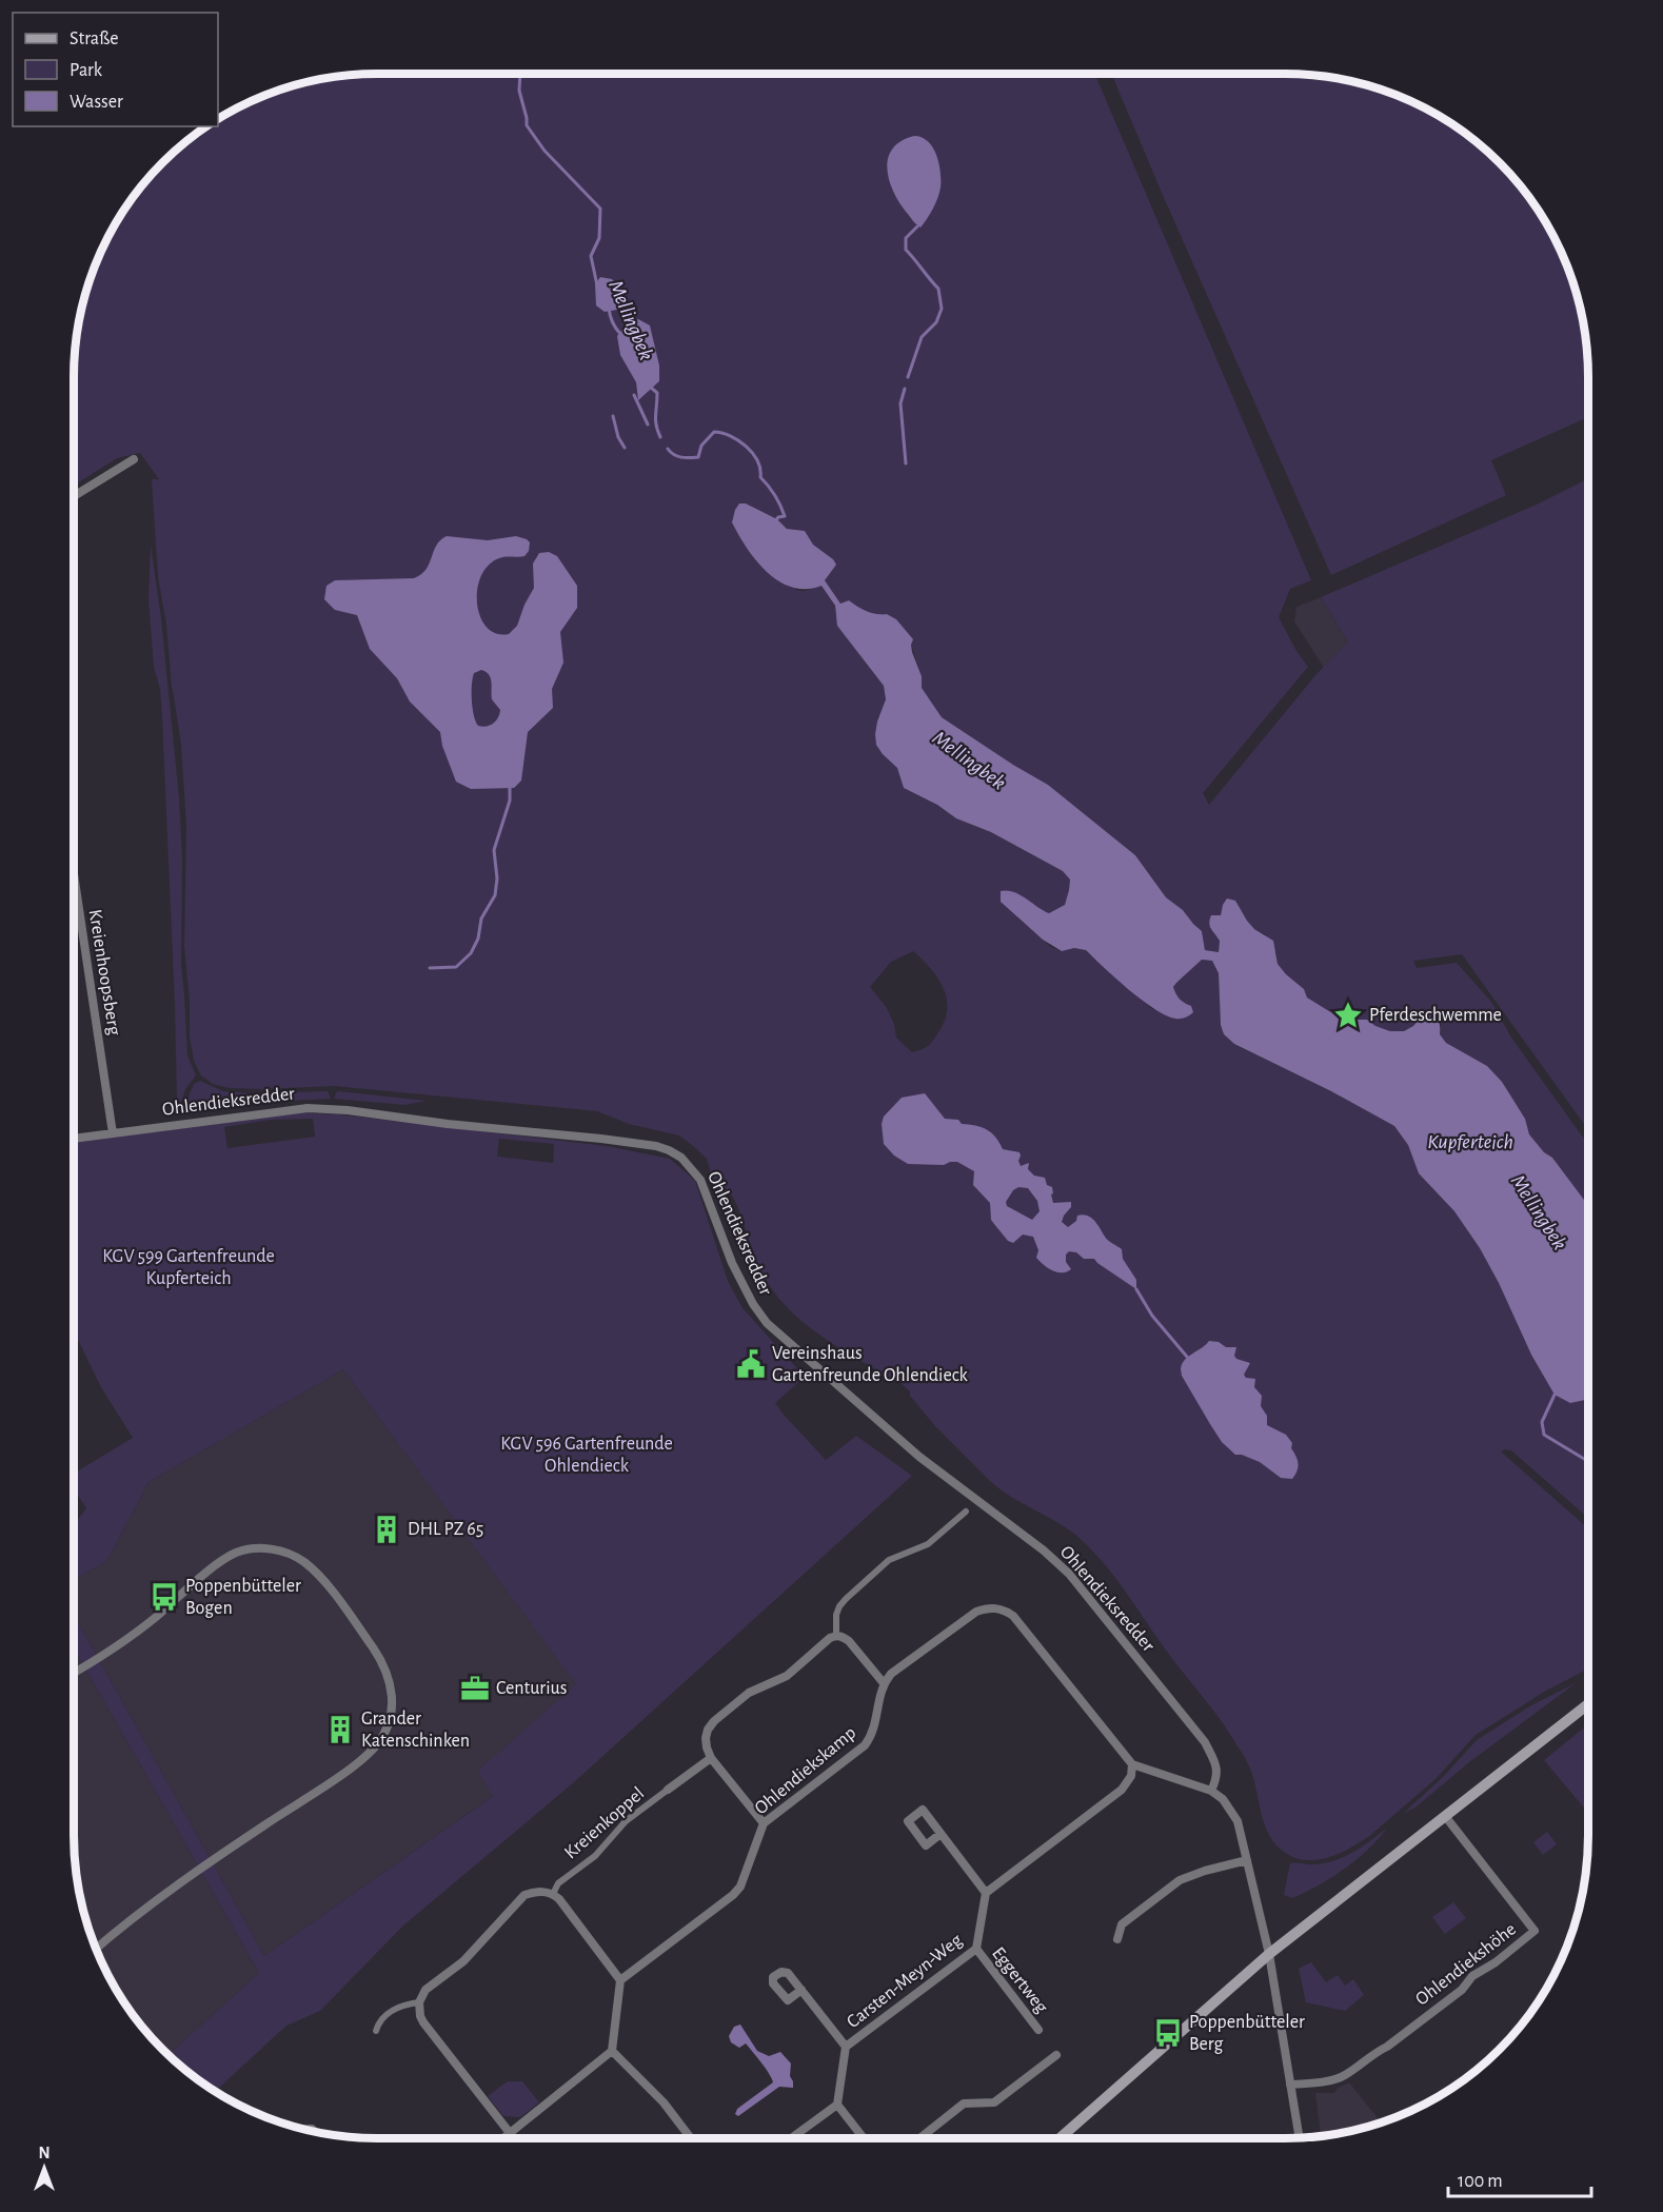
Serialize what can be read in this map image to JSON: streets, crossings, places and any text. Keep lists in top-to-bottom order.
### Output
{
  "streets": {
    "street": [
      "Kreienhoopsberg",
      "Ohlendieksredder",
      "Ohlendiekskamp",
      "Kreienkoppel",
      "Ohlendiekshöhe",
      "Eggertweg",
      "Carsten-Meyn-Weg"
    ]
  },
  "crossings": [
    ["Kreienhoopsberg", "Ohlendieksredder"],
    ["Eggertweg", "Carsten-Meyn-Weg"]
  ],
  "water": ["Mellingbek", "Kupferteich"],
  "parks": ["KGV 599 Gartenfreunde Kupferteich", "KGV 596 Gartenfreunde Ohlendieck"],
  "places": {
    "place": ["Pferdeschwemme"],
    "public building": ["Vereinshaus Gartenfreunde Ohlendieck"],
    "building": ["DHL PZ 65", "Grander Katenschinken"],
    "bus stop": ["Poppenbütteler Bogen", "Poppenbütteler Berg"],
    "office": ["Centurius"]
  },
  "legend": ["Straße", "Park", "Wasser"],
  "scale_bar": "100 m",
  "north": "top"
}
